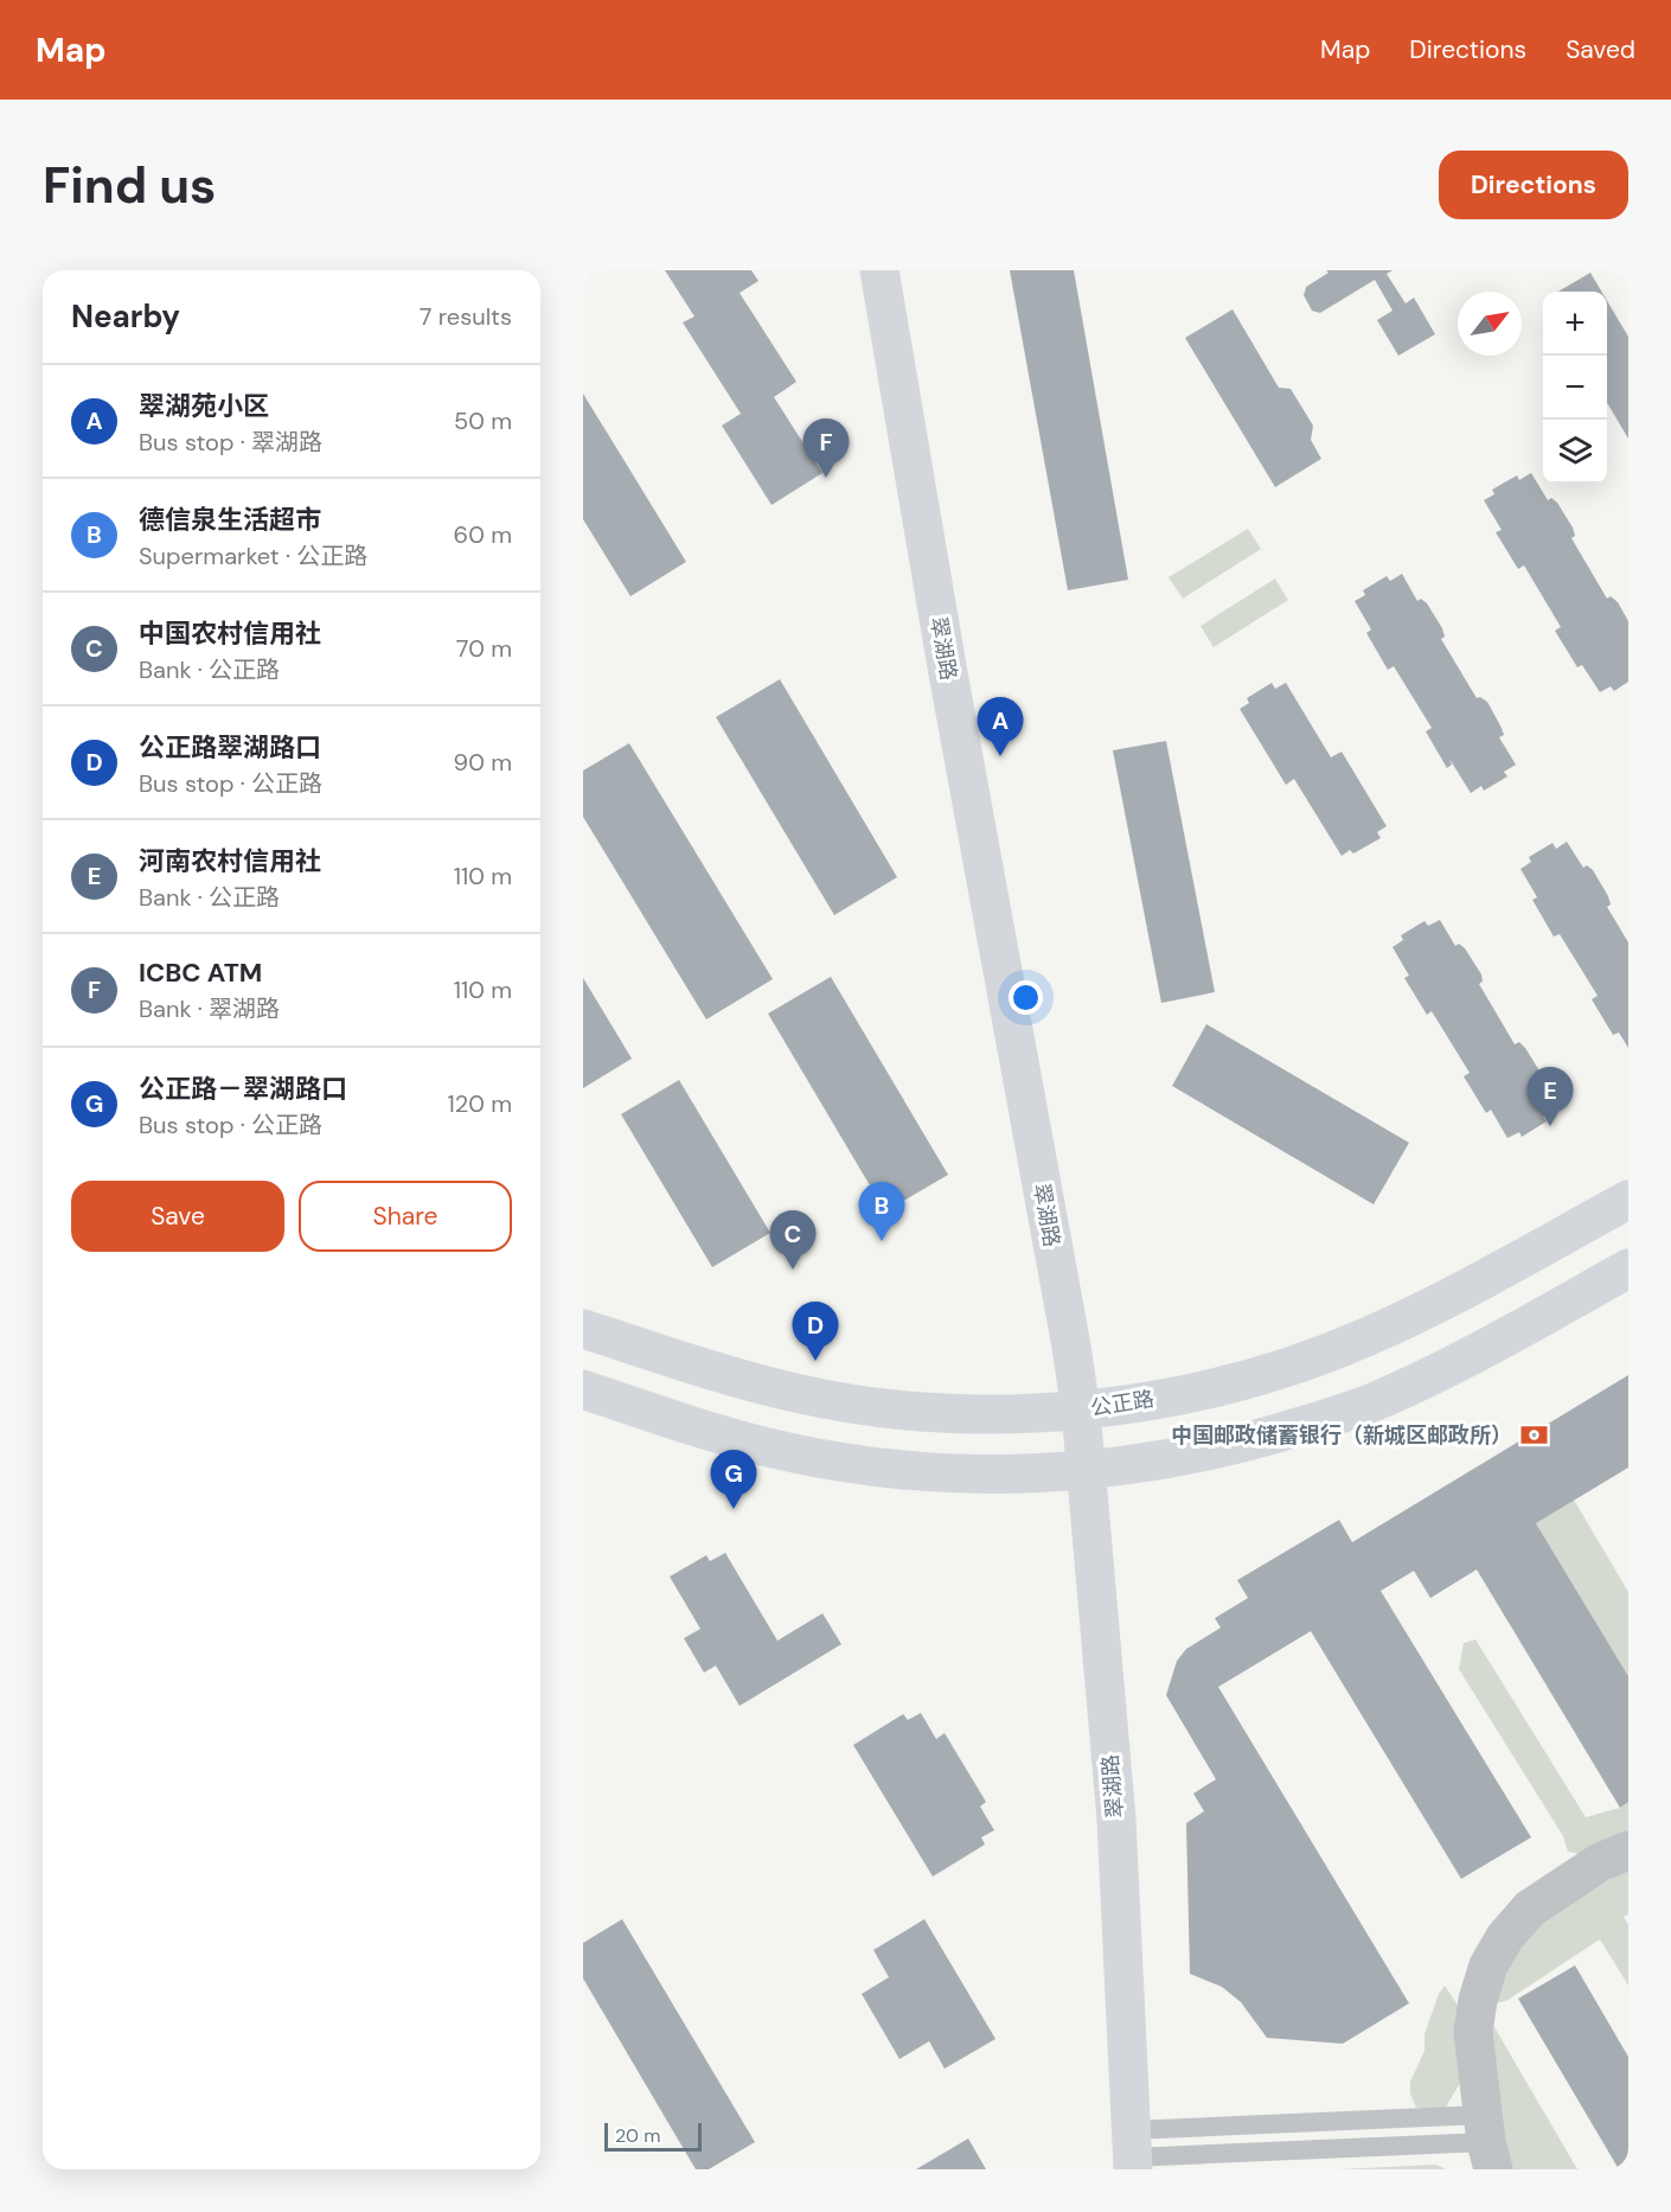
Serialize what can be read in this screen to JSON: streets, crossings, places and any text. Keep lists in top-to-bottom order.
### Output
{
  "streets": {
    "main road": ["翠湖路", "公正路"]
  },
  "crossings": [
    ["翠湖路", "公正路"]
  ],
  "places": {
    "bank": ["中国邮政储蓄银行（新城区邮政所）"]
  },
  "scale_bar": "20 m",
  "north": "top right",
  "page": {
    "header": "Map",
    "nav": ["Map", "Directions", "Saved"],
    "buttons": [
      "Directions",
      ["Save", "Share"]
    ],
    "title": "Find us",
    "heading": ["Nearby", "7 results"],
    "map_buttons": ["+", "−"],
    "list": [
      {
        "mark": "A",
        "name": "翠湖苑小区",
        "note": "Bus stop · 翠湖路",
        "value": "50 m"
      },
      {
        "mark": "B",
        "name": "德信泉生活超市",
        "note": "Supermarket · 公正路",
        "value": "60 m"
      },
      {
        "mark": "C",
        "name": "中国农村信用社",
        "note": "Bank · 公正路",
        "value": "70 m"
      },
      {
        "mark": "D",
        "name": "公正路翠湖路口",
        "note": "Bus stop · 公正路",
        "value": "90 m"
      },
      {
        "mark": "E",
        "name": "河南农村信用社",
        "note": "Bank · 公正路",
        "value": "110 m"
      },
      {
        "mark": "F",
        "name": "ICBC ATM",
        "note": "Bank · 翠湖路",
        "value": "110 m"
      },
      {
        "mark": "G",
        "name": "公正路－翠湖路口",
        "note": "Bus stop · 公正路",
        "value": "120 m"
      }
    ],
    "pins": [
      "F",
      "A",
      "E",
      "B",
      "C",
      "D",
      "G"
    ],
    "scale": "20 m"
  }
}
